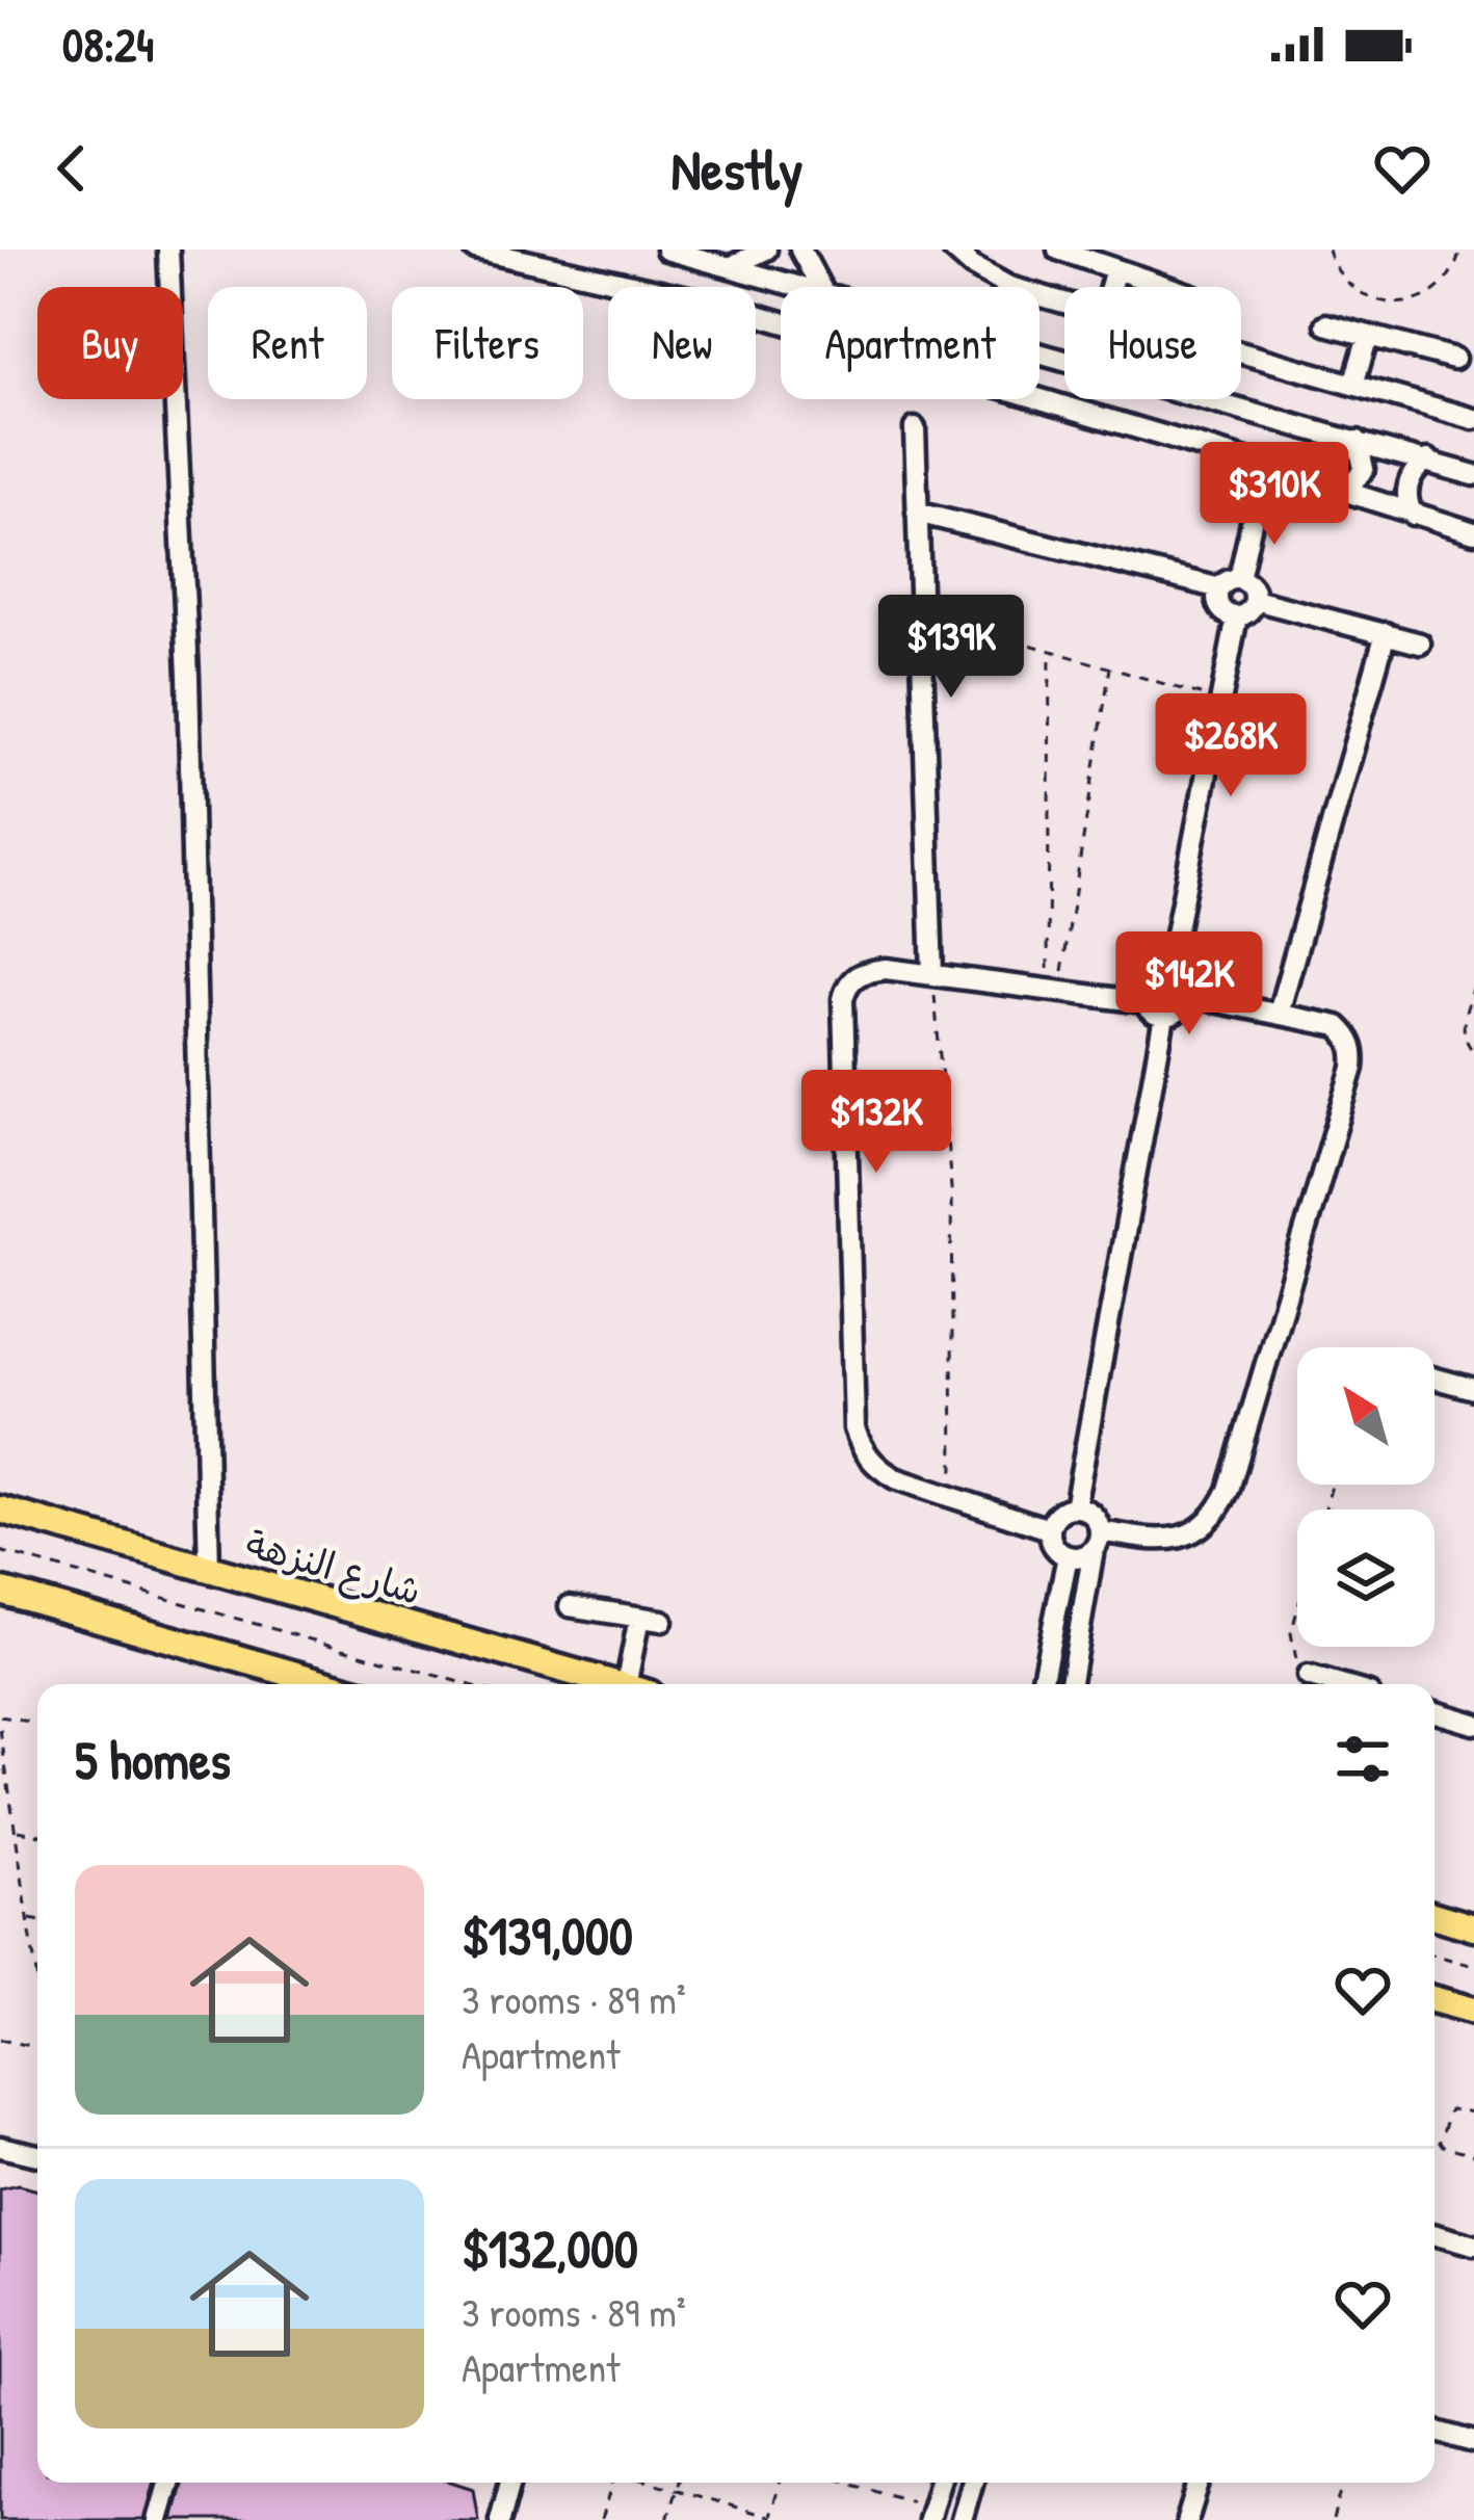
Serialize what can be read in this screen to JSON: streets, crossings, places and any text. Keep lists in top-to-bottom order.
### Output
{
  "streets": {
    "main road": ["شارع النزهة"]
  },
  "north": "top left",
  "page": {
    "status": "08:24",
    "header": "Nestly",
    "chip": [
      "Buy",
      "Rent",
      "Filters",
      "New",
      "Apartment",
      "House"
    ],
    "price": [
      "$310K",
      "$139K",
      "$268K",
      "$142K",
      "$132K"
    ],
    "heading": "5 homes",
    "list": [
      {
        "name": "$139,000",
        "note": "3 rooms · 89 m² · Apartment"
      },
      {
        "name": "$132,000",
        "note": "3 rooms · 89 m² · Apartment"
      }
    ]
  }
}
